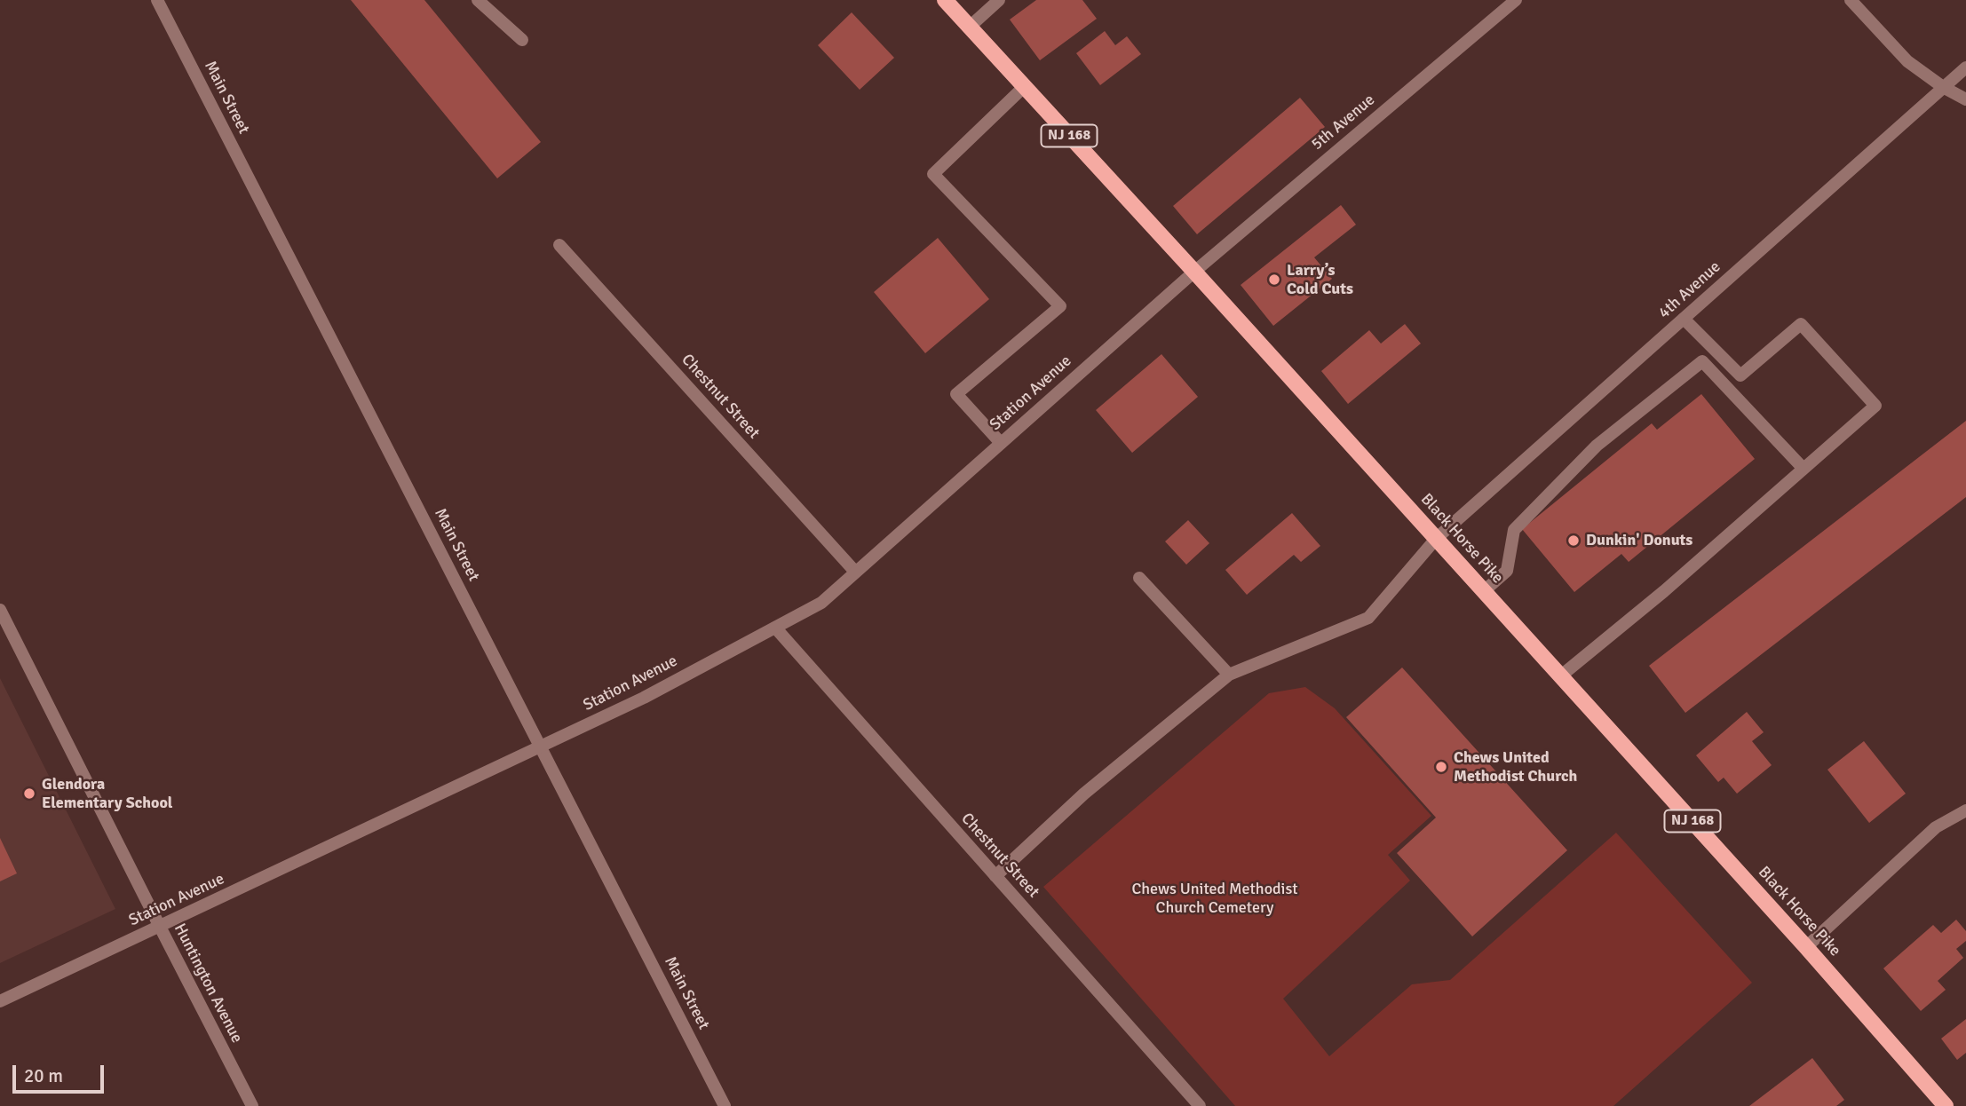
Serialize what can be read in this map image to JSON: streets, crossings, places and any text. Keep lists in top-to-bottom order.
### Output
{
  "streets": {
    "main road": ["NJ 168", "Black Horse Pike"],
    "street": [
      "Main Street",
      "5th Avenue",
      "4th Avenue",
      "Station Avenue",
      "Chestnut Street",
      "Huntington Avenue"
    ]
  },
  "crossings": [
    ["Main Street", "Station Avenue"],
    ["5th Avenue", "Station Avenue"],
    ["5th Avenue", "Black Horse Pike"],
    ["4th Avenue", "Chestnut Street"],
    ["4th Avenue", "Black Horse Pike"],
    ["Station Avenue", "Chestnut Street"],
    ["Station Avenue", "Black Horse Pike"],
    ["Station Avenue", "Huntington Avenue"]
  ],
  "parks": ["Chews United Methodist Church Cemetery"],
  "places": [
    "Larry’s Cold Cuts",
    "Dunkin' Donuts",
    "Chews United Methodist Church",
    "Glendora Elementary School"
  ],
  "scale_bar": "20 m"
}
